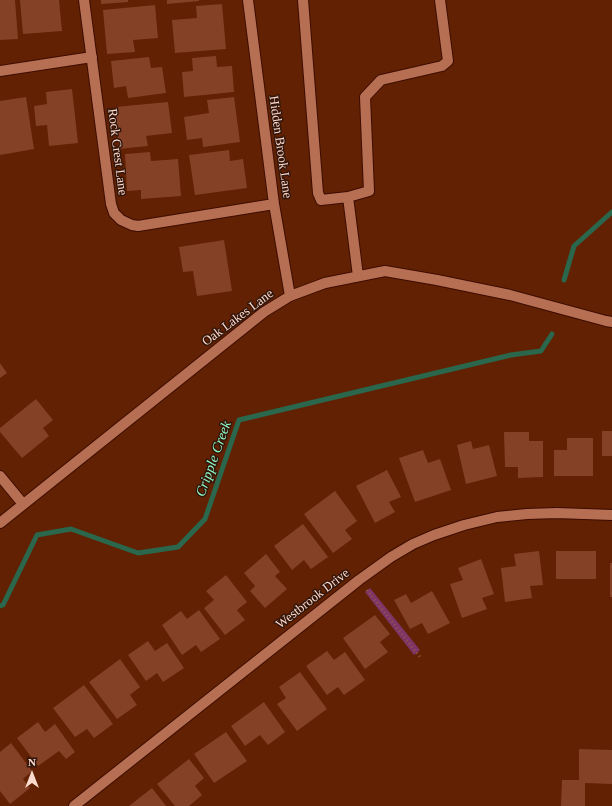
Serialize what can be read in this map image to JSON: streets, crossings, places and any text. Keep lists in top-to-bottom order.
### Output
{
  "streets": {
    "street": [
      "Hidden Brook Lane",
      "Rock Crest Lane",
      "Oak Lakes Lane",
      "Westbrook Drive"
    ]
  },
  "crossings": [
    ["Hidden Brook Lane", "Rock Crest Lane"],
    ["Hidden Brook Lane", "Oak Lakes Lane"]
  ],
  "water": ["Cripple Creek"],
  "north": "top"
}
